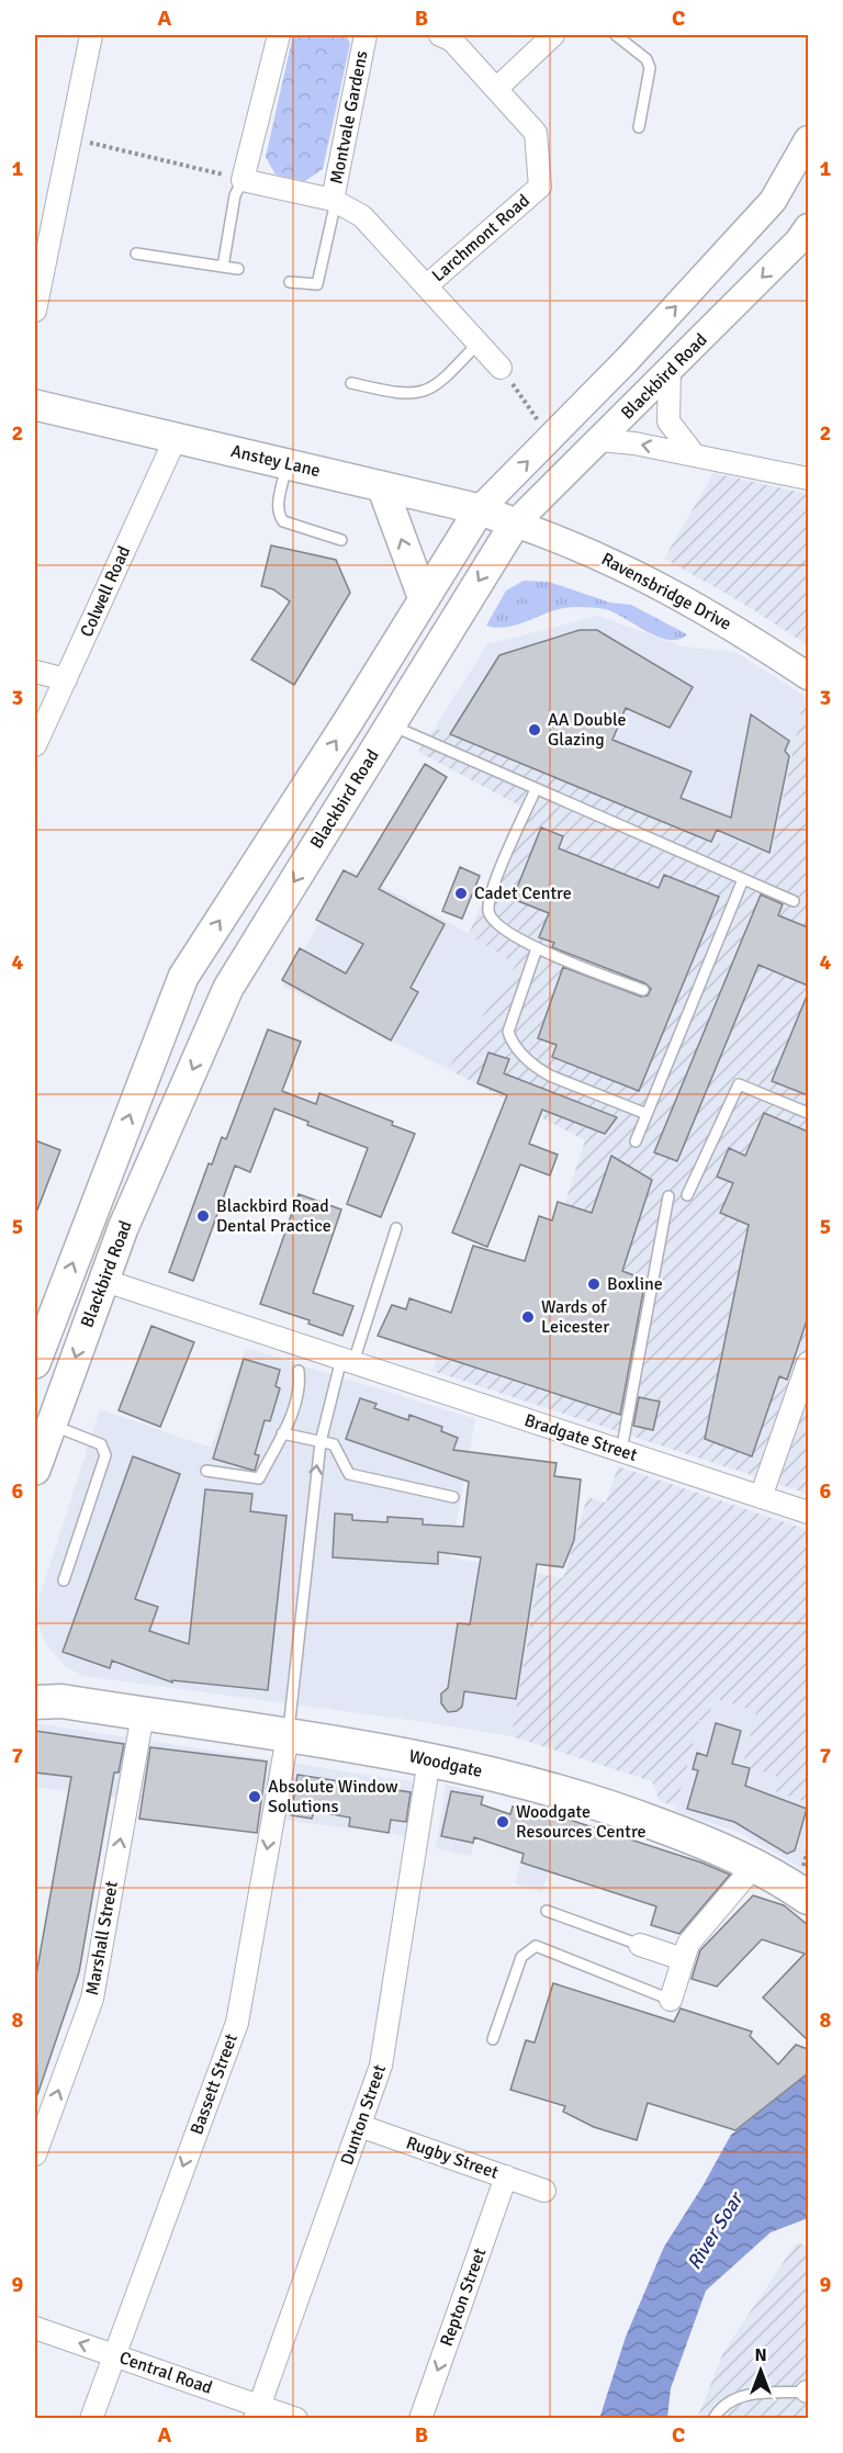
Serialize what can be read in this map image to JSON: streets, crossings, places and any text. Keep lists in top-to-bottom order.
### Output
{
  "streets": {
    "main road": ["Blackbird Road", "Anstey Lane", "Woodgate"],
    "street": [
      "Montvale Gardens",
      "Larchmont Road",
      "Colwell Road",
      "Ravensbridge Drive",
      "Bradgate Street",
      "Marshall Street",
      "Bassett Street",
      "Dunton Street",
      "Rugby Street",
      "Repton Street",
      "Central Road"
    ]
  },
  "crossings": [
    ["Montvale Gardens", "Larchmont Road"],
    ["Blackbird Road", "Anstey Lane"],
    ["Blackbird Road", "Ravensbridge Drive"],
    ["Blackbird Road", "Bradgate Street"],
    ["Anstey Lane", "Colwell Road"],
    ["Anstey Lane", "Ravensbridge Drive"],
    ["Woodgate", "Marshall Street"],
    ["Woodgate", "Bassett Street"],
    ["Woodgate", "Dunton Street"],
    ["Bassett Street", "Central Road"],
    ["Dunton Street", "Rugby Street"],
    ["Dunton Street", "Central Road"],
    ["Rugby Street", "Repton Street"]
  ],
  "one_way": ["Marshall Street", "Bassett Street", "Repton Street"],
  "water": ["River Soar"],
  "places": [
    "AA Double Glazing",
    "Cadet Centre",
    "Blackbird Road Dental Practice",
    "Boxline",
    "Wards of Leicester",
    "Absolute Window Solutions",
    "Woodgate Resources Centre"
  ],
  "north": "top",
  "grid": {
    "columns": ["A", "B", "C"],
    "rows": [
      "1",
      "2",
      "3",
      "4",
      "5",
      "6",
      "7",
      "8",
      "9"
    ]
  }
}
